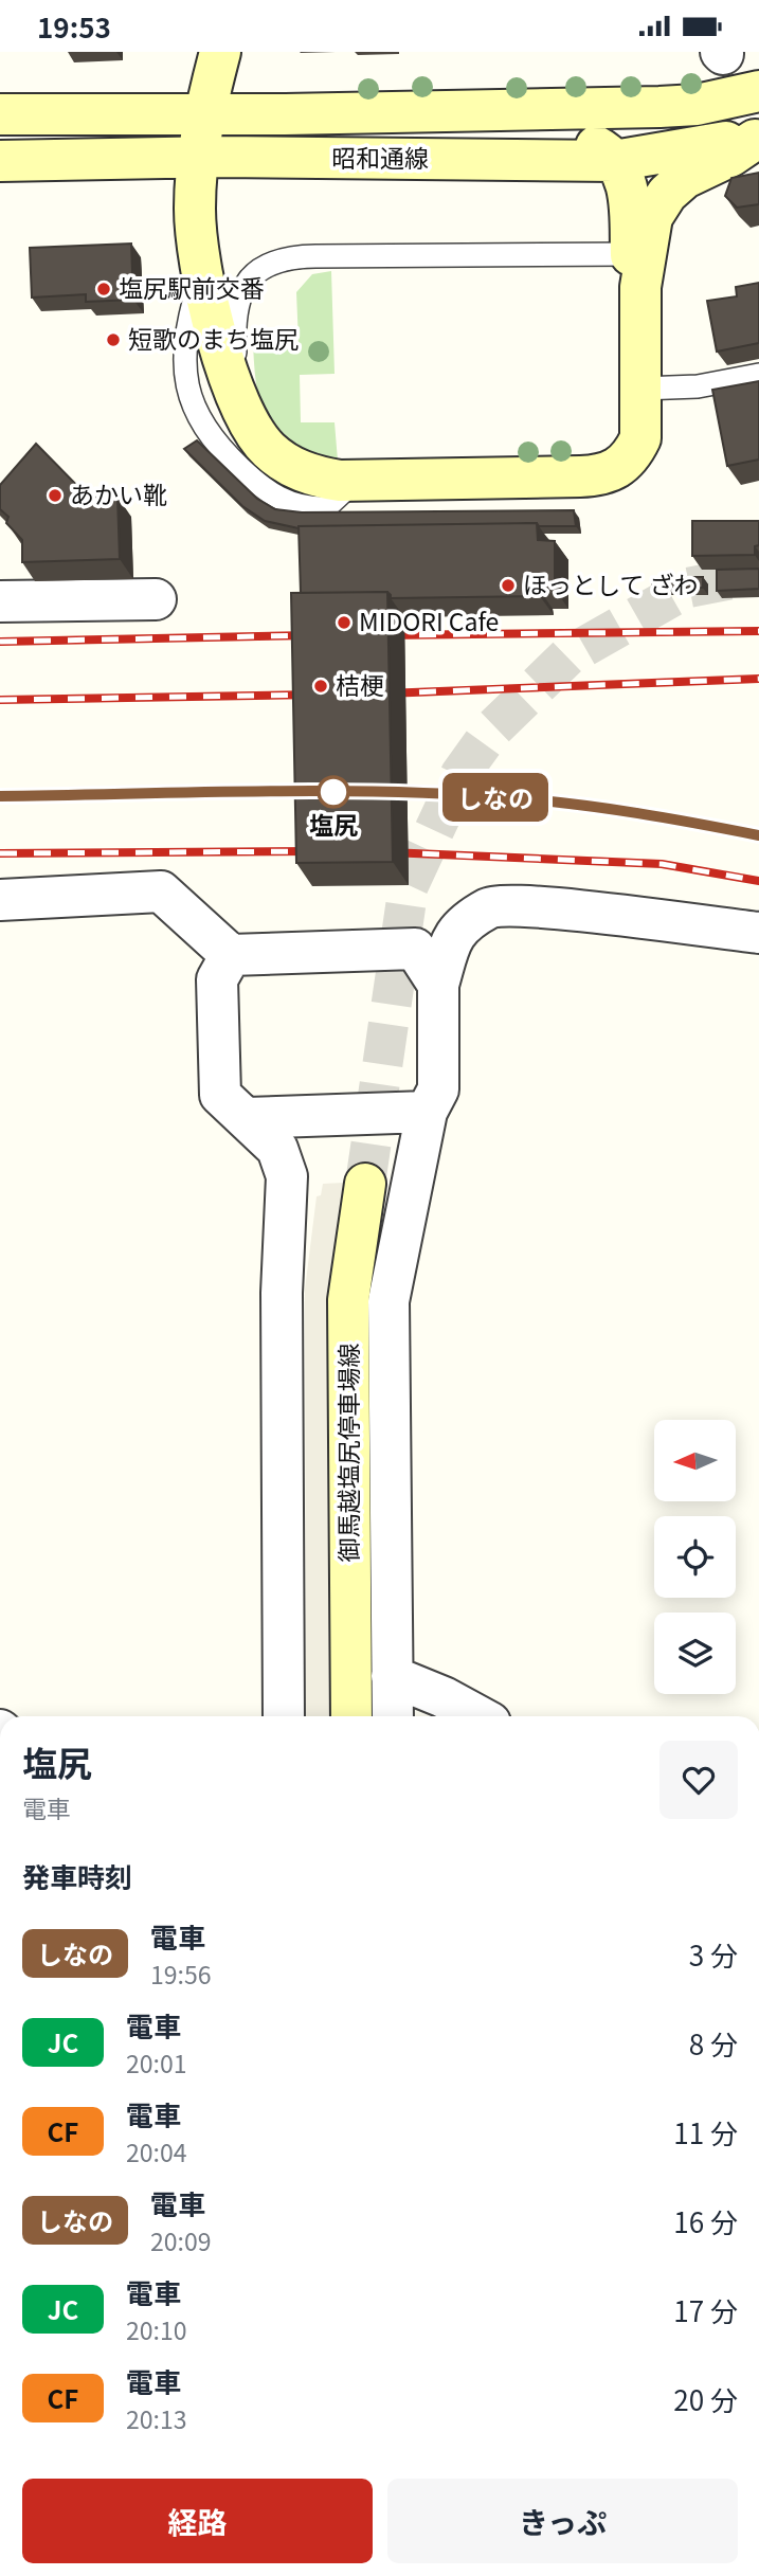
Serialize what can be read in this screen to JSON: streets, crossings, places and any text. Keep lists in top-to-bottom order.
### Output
{
  "streets": {
    "main road": ["昭和通線", "御馬越塩尻停車場線"]
  },
  "places": [
    "塩尻駅前交番",
    "短歌のまち塩尻",
    "あかい靴",
    "ほっとして ざわ",
    "MIDORI Cafe",
    "桔梗",
    "塩尻"
  ],
  "north": "left",
  "page": {
    "status": "19:53",
    "on_map": "しなの",
    "heading": [
      ["塩尻", "電車"],
      "発車時刻"
    ],
    "list": [
      {
        "mark": "しなの",
        "name": "電車",
        "note": "19:56",
        "value": "3 分"
      },
      {
        "mark": "JC",
        "name": "電車",
        "note": "20:01",
        "value": "8 分"
      },
      {
        "mark": "CF",
        "name": "電車",
        "note": "20:04",
        "value": "11 分"
      },
      {
        "mark": "しなの",
        "name": "電車",
        "note": "20:09",
        "value": "16 分"
      },
      {
        "mark": "JC",
        "name": "電車",
        "note": "20:10",
        "value": "17 分"
      },
      {
        "mark": "CF",
        "name": "電車",
        "note": "20:13",
        "value": "20 分"
      }
    ],
    "buttons": ["経路", "きっぷ"]
  }
}
